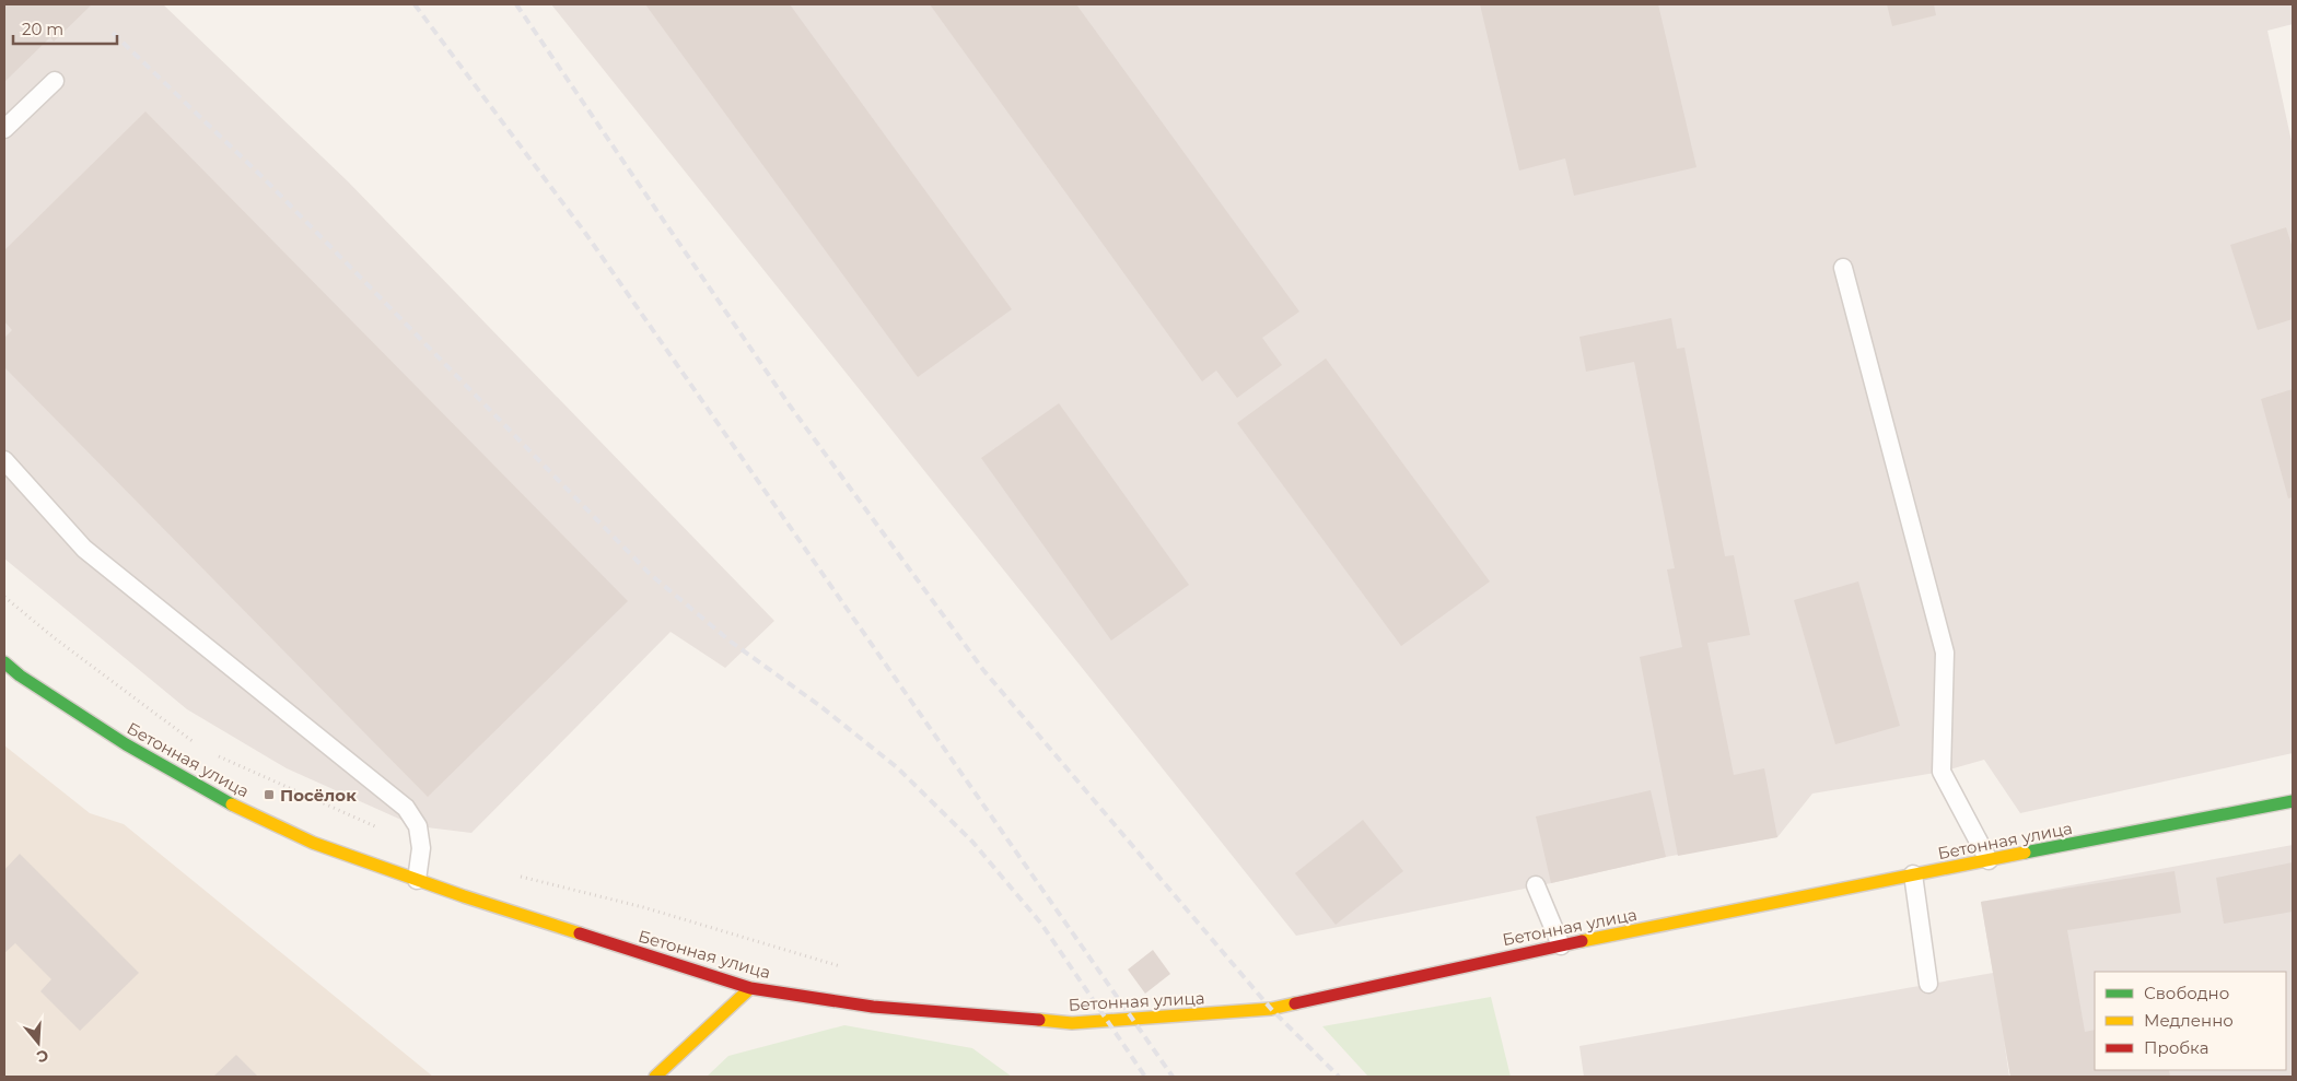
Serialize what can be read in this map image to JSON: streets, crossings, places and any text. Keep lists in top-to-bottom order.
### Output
{
  "streets": {
    "street": ["Бетонная улица"]
  },
  "places": {
    "transit": ["Посёлок"]
  },
  "legend": ["Свободно", "Медленно", "Пробка"],
  "scale_bar": "20 m",
  "north": "bottom"
}
